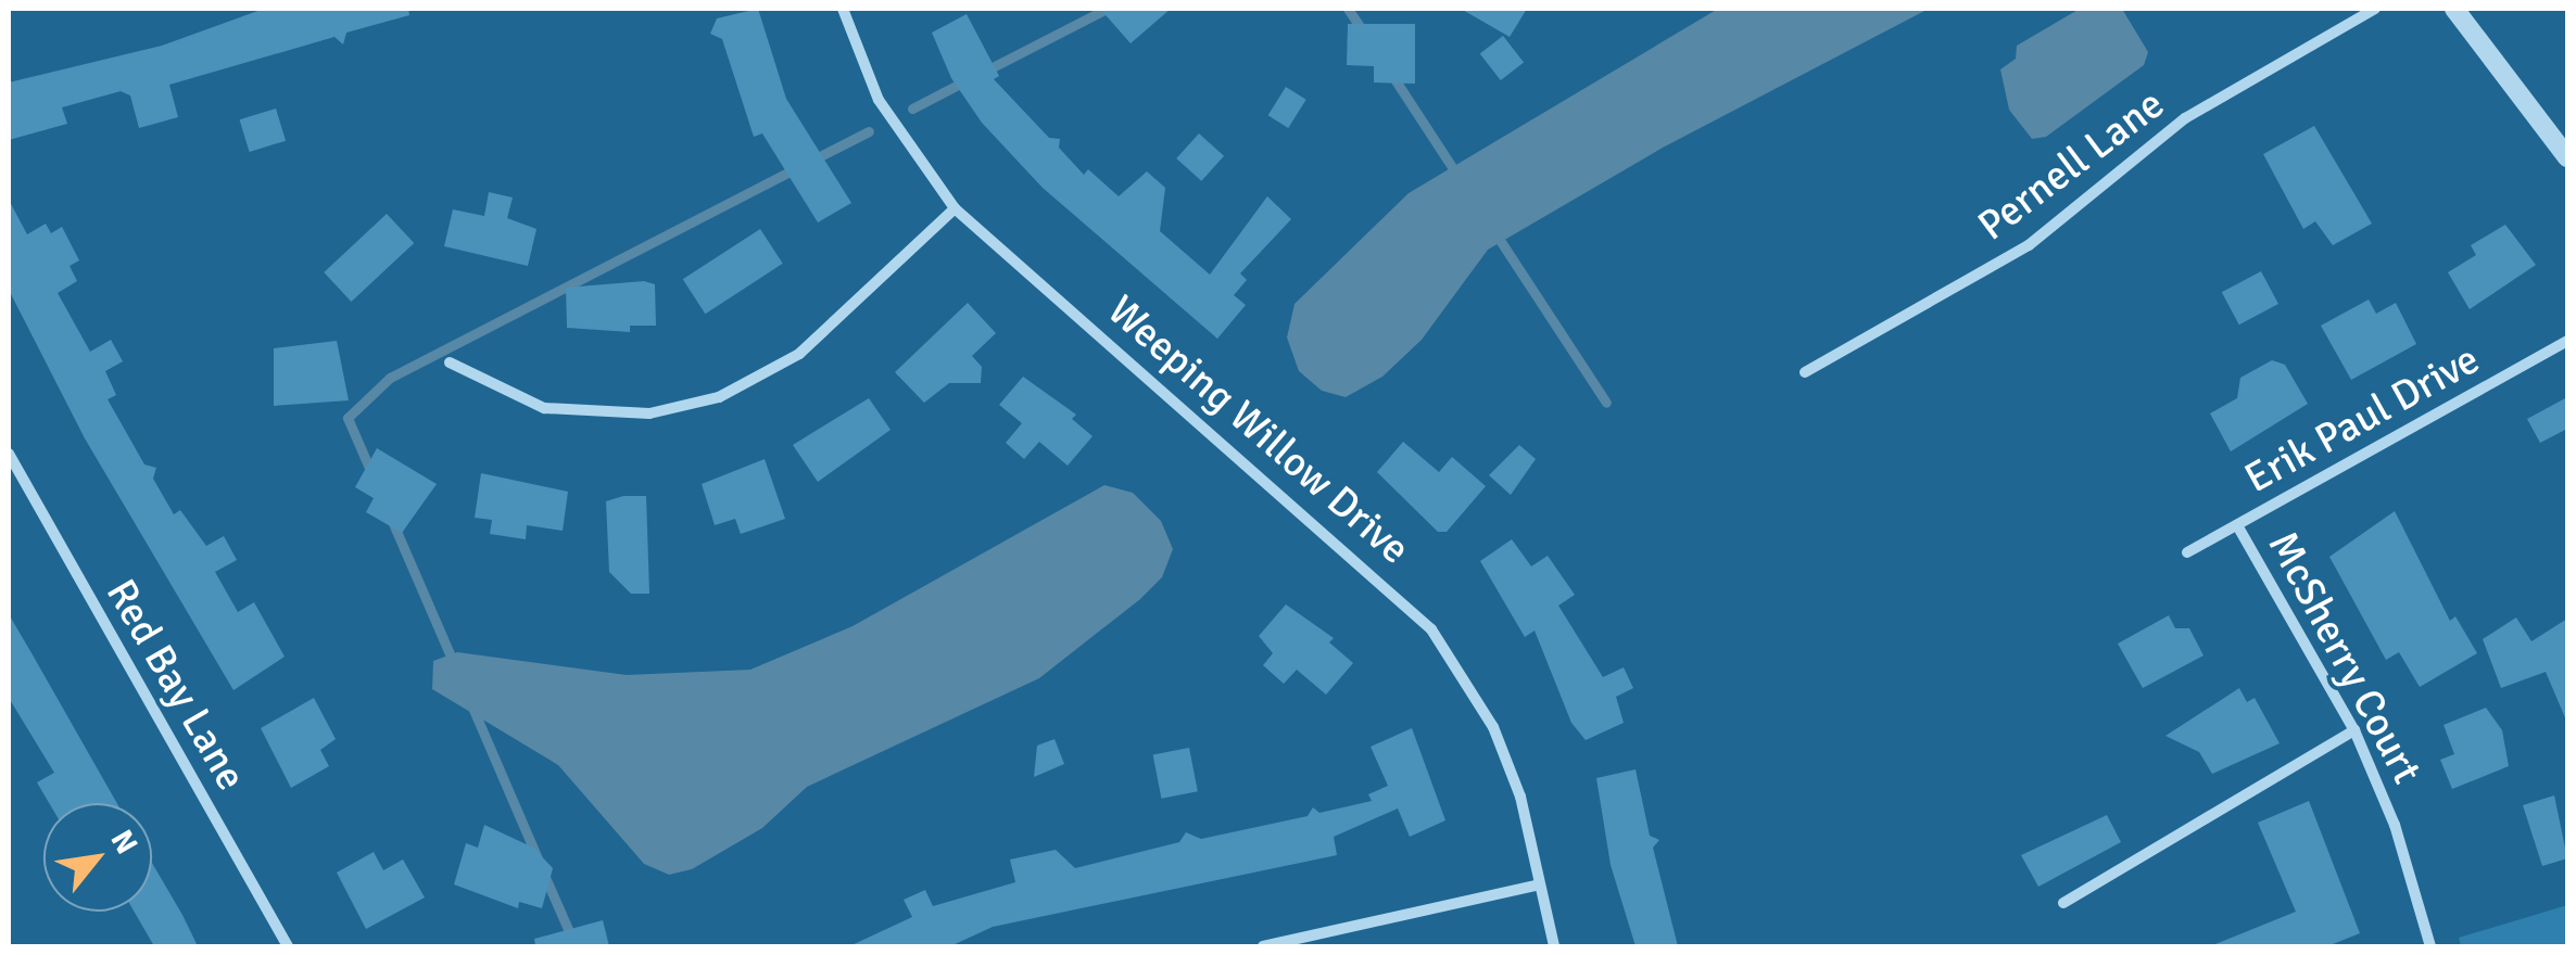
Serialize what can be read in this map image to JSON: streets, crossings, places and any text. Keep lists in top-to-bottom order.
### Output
{
  "streets": {
    "street": [
      "Pernell Lane",
      "Erik Paul Drive",
      "Weeping Willow Drive",
      "McSherry Court",
      "Red Bay Lane"
    ]
  },
  "crossings": [
    ["Erik Paul Drive", "McSherry Court"]
  ],
  "north": "top right"
}
